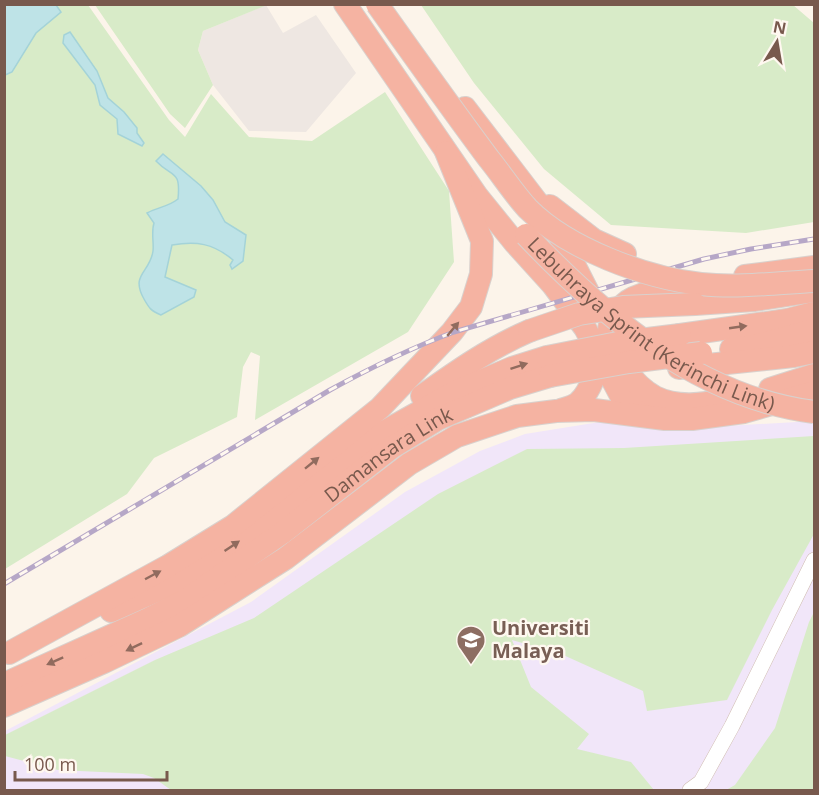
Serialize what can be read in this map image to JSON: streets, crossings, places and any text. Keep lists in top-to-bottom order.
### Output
{
  "streets": {
    "highway": ["Lebuhraya Sprint (Kerinchi Link)", "Damansara Link"]
  },
  "places": {
    "school or university": ["Universiti Malaya"]
  },
  "scale_bar": "100 m",
  "north": "top"
}
